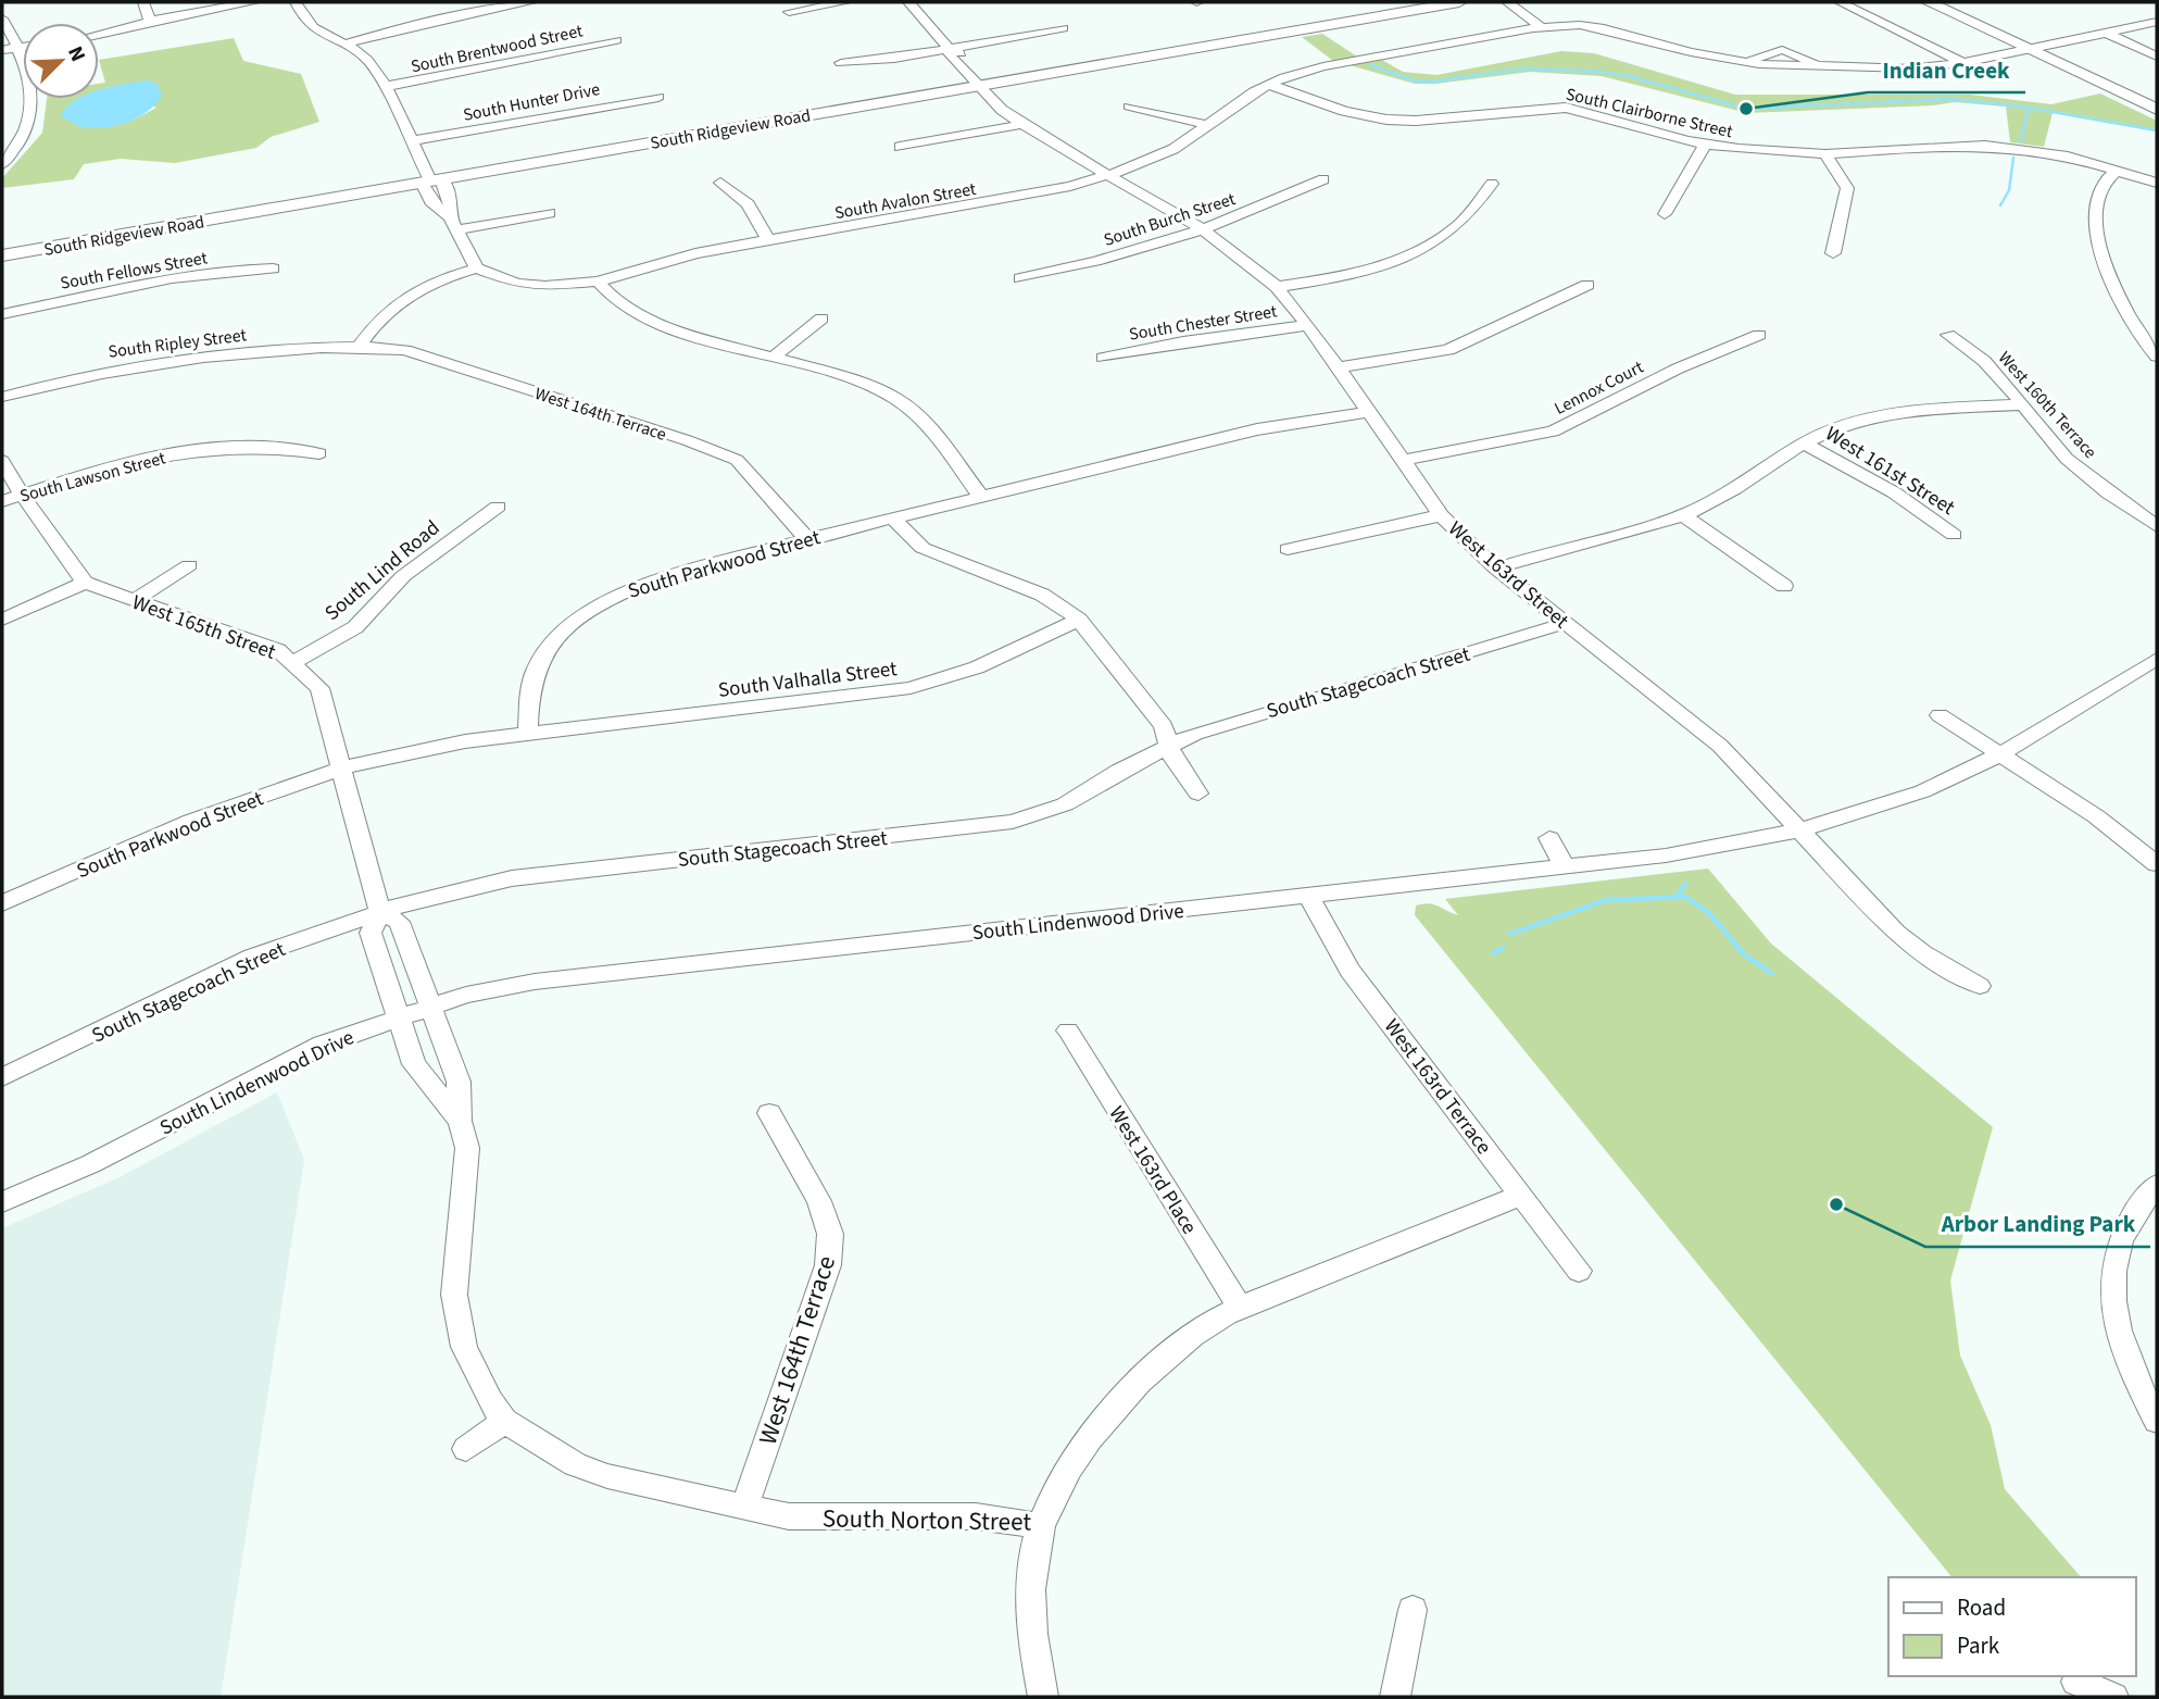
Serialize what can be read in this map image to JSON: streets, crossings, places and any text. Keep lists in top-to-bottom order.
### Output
{
  "streets": {
    "main road": ["South Ridgeview Road"],
    "street": [
      "South Brentwood Street",
      "South Hunter Drive",
      "South Clairborne Street",
      "South Avalon Street",
      "South Burch Street",
      "South Fellows Street",
      "South Chester Street",
      "South Ripley Street",
      "Lennox Court",
      "West 160th Terrace",
      "West 164th Terrace",
      "West 161st Street",
      "South Lawson Street",
      "South Parkwood Street",
      "South Lind Road",
      "West 163rd Street",
      "West 165th Street",
      "South Valhalla Street",
      "South Stagecoach Street",
      "South Lindenwood Drive",
      "West 163rd Terrace",
      "West 163rd Place",
      "South Norton Street"
    ]
  },
  "crossings": [
    ["South Clairborne Street", "South Avalon Street"],
    ["South Ridgeview Road", "West 163rd Street"],
    ["South Avalon Street", "West 163rd Street"],
    ["South Burch Street", "West 163rd Street"],
    ["South Chester Street", "West 163rd Street"],
    ["South Ripley Street", "West 164th Terrace"],
    ["Lennox Court", "West 163rd Street"],
    ["West 164th Terrace", "South Parkwood Street"],
    ["West 164th Terrace", "South Norton Street"],
    ["South Parkwood Street", "West 163rd Street"],
    ["South Parkwood Street", "West 165th Street"],
    ["South Parkwood Street", "South Valhalla Street"],
    ["South Lind Road", "West 165th Street"],
    ["West 163rd Street", "South Stagecoach Street"],
    ["West 163rd Street", "South Lindenwood Drive"],
    ["West 165th Street", "South Stagecoach Street"],
    ["West 165th Street", "South Lindenwood Drive"],
    ["West 165th Street", "South Norton Street"],
    ["South Lindenwood Drive", "West 163rd Terrace"],
    ["West 163rd Terrace", "South Norton Street"],
    ["West 163rd Place", "South Norton Street"]
  ],
  "places": ["Indian Creek", "Arbor Landing Park"],
  "legend": ["Road", "Park"],
  "north": "top right"
}
